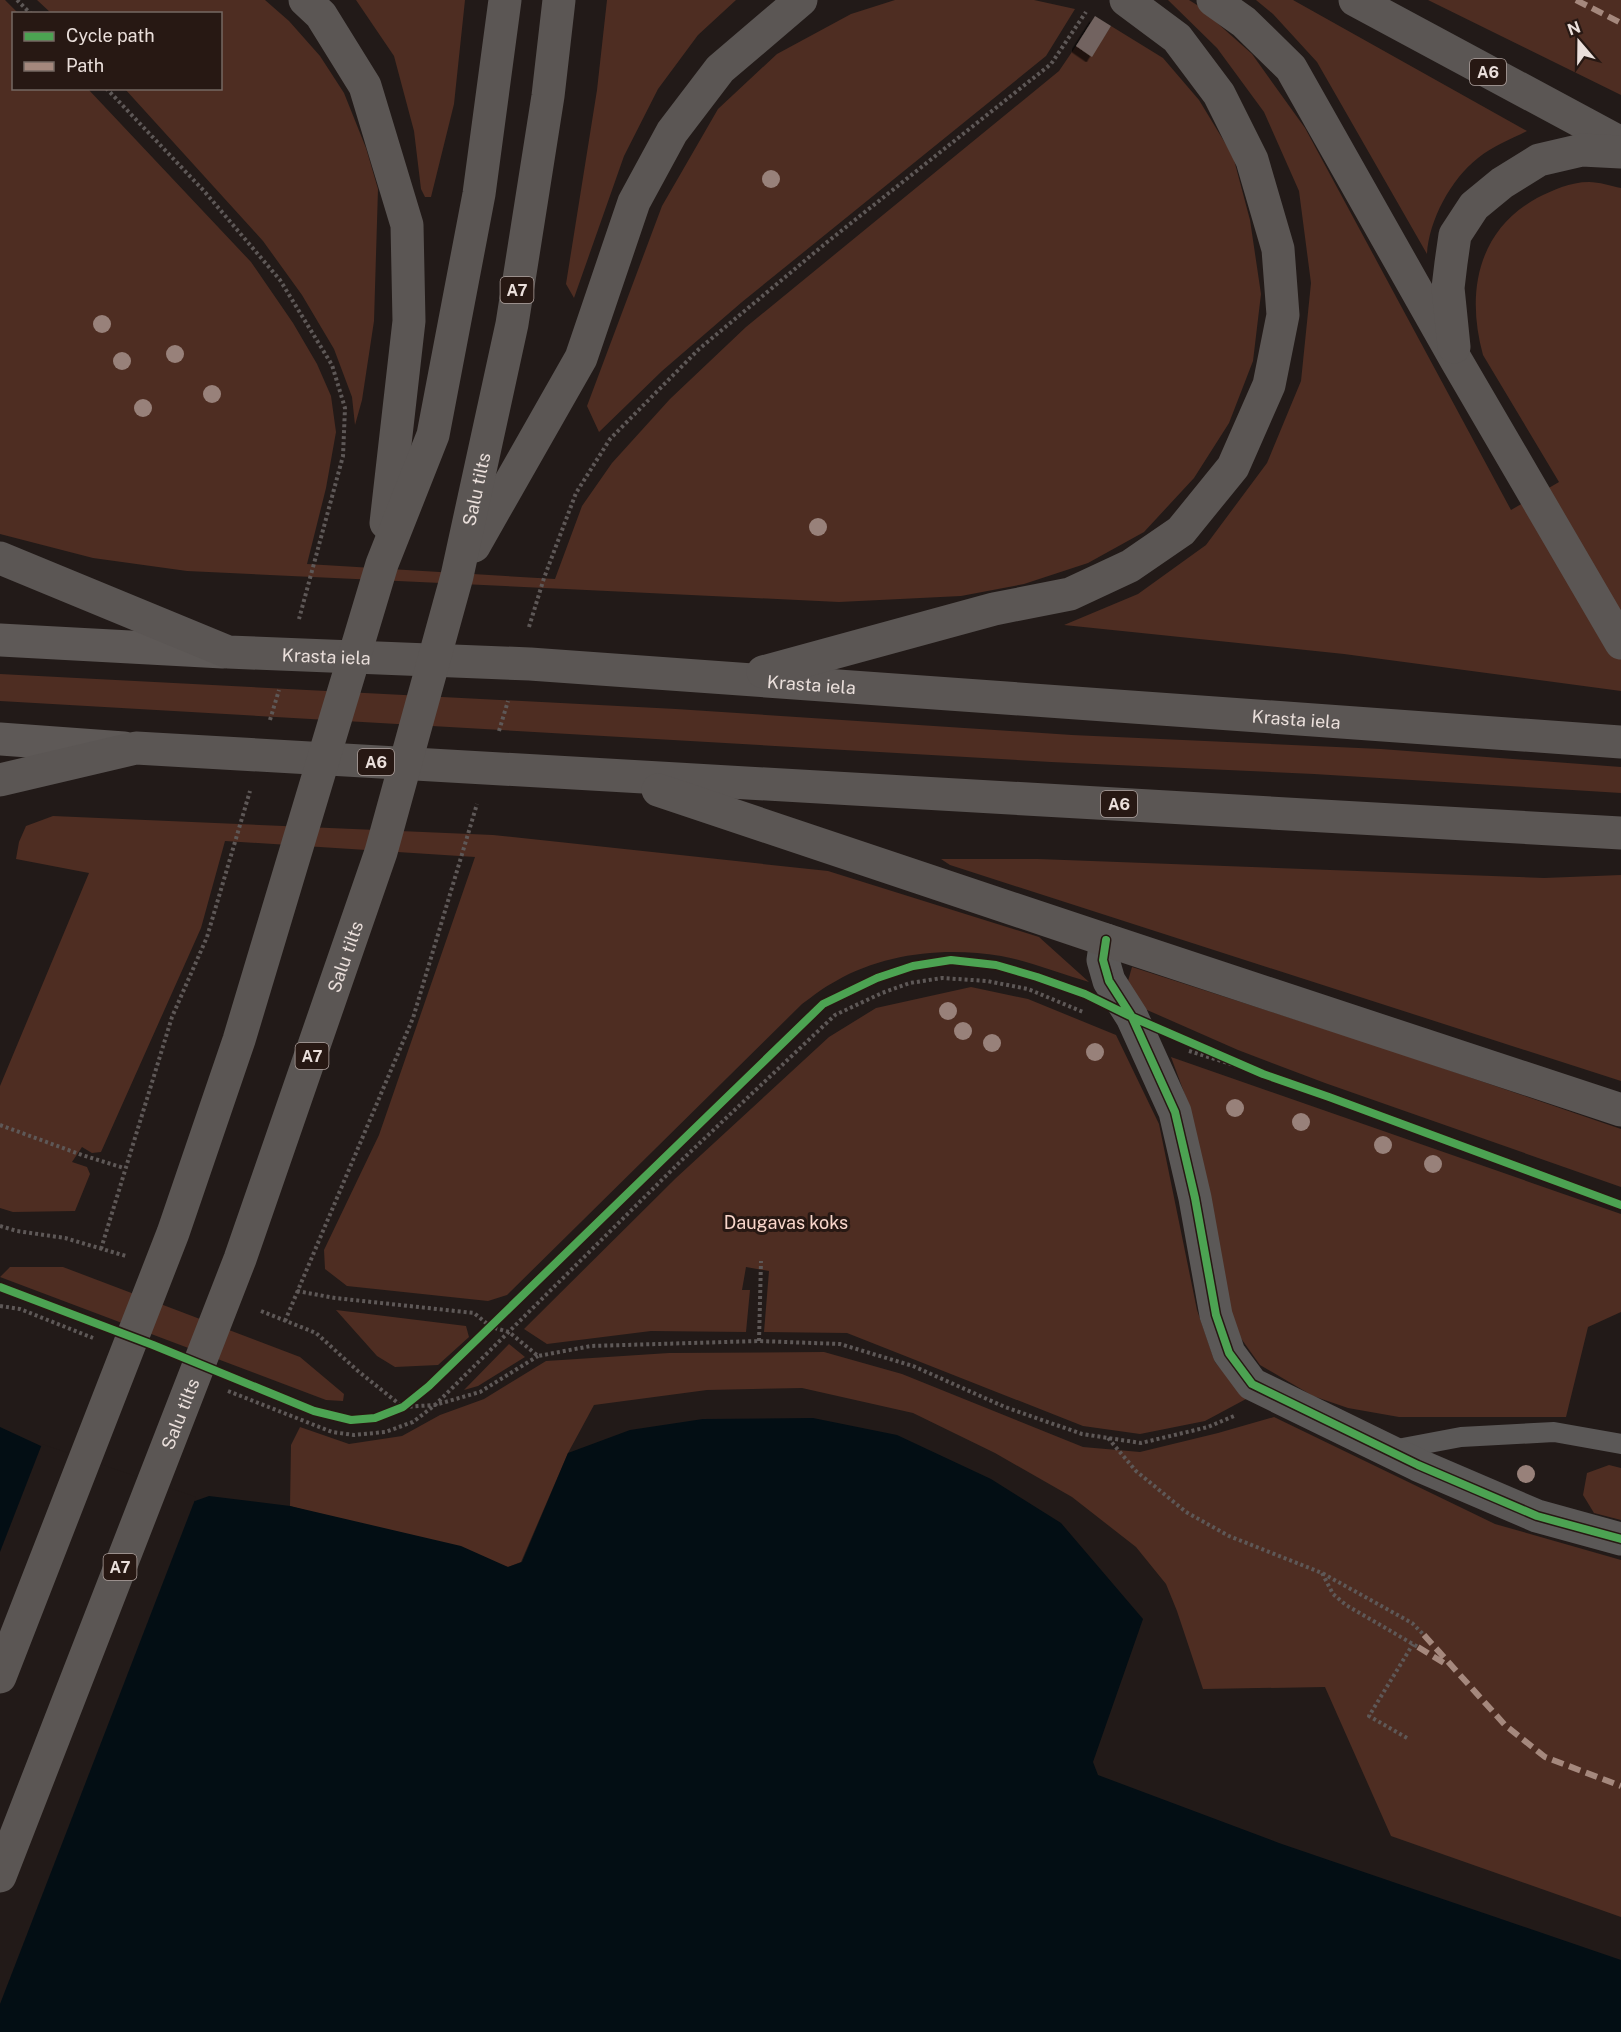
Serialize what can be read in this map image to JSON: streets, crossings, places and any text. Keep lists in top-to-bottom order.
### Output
{
  "streets": {
    "highway": [
      "A6",
      "A7",
      "Salu tilts",
      "Krasta iela"
    ]
  },
  "parks": ["Daugavas koks"],
  "legend": ["Cycle path", "Path"],
  "north": "top"
}
